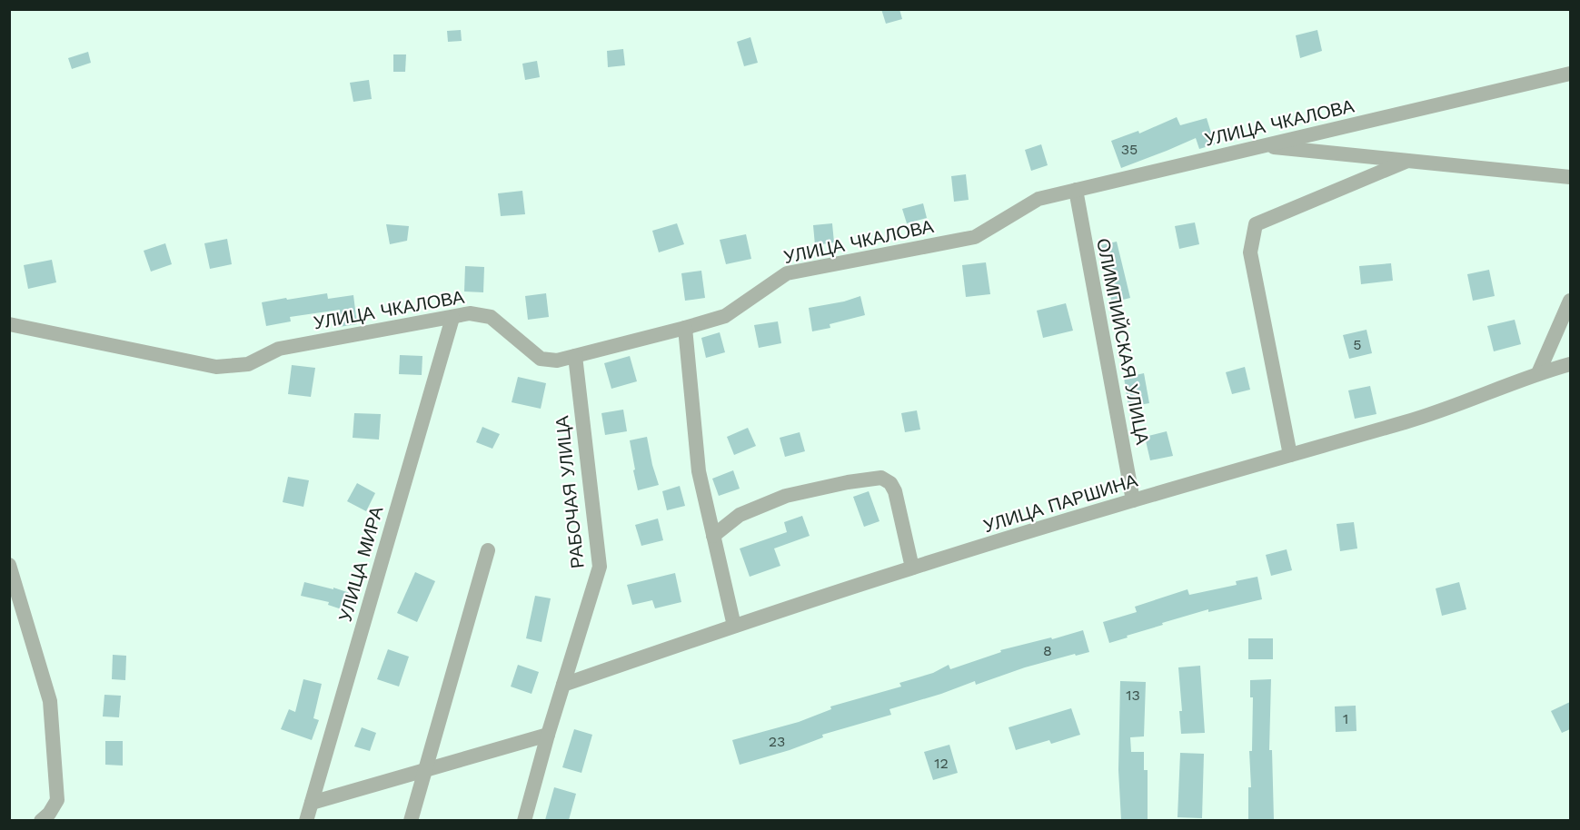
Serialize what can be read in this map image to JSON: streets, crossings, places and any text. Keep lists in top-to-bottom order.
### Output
{
  "streets": {
    "street": [
      "УЛИЦА ЧКАЛОВА",
      "ОЛИМПИЙСКАЯ УЛИЦА",
      "РАБОЧАЯ УЛИЦА",
      "УЛИЦА ПАРШИНА",
      "УЛИЦА МИРА"
    ]
  },
  "crossings": [
    ["УЛИЦА ЧКАЛОВА", "ОЛИМПИЙСКАЯ УЛИЦА"],
    ["УЛИЦА ЧКАЛОВА", "РАБОЧАЯ УЛИЦА"],
    ["УЛИЦА ЧКАЛОВА", "УЛИЦА МИРА"],
    ["ОЛИМПИЙСКАЯ УЛИЦА", "УЛИЦА ПАРШИНА"],
    ["РАБОЧАЯ УЛИЦА", "УЛИЦА ПАРШИНА"]
  ],
  "house_numbers": [
    "35",
    "5",
    "8",
    "13",
    "1",
    "23",
    "12"
  ]
}
